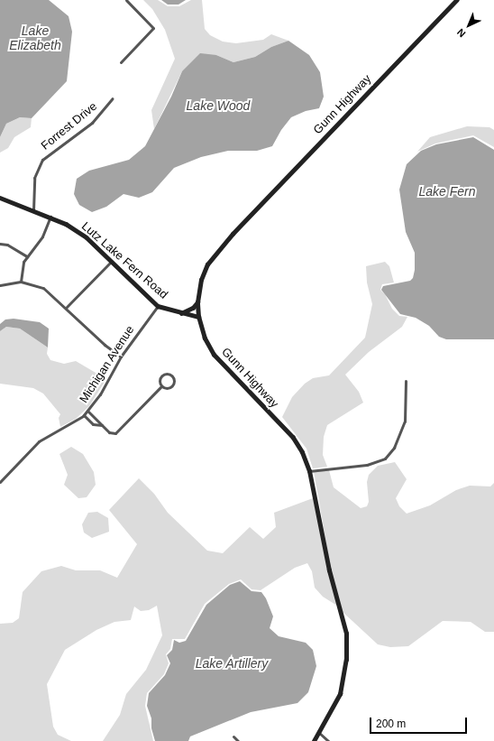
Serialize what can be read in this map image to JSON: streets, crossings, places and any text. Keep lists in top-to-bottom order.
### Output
{
  "streets": {
    "main road": ["Gunn Highway", "Lutz Lake Fern Road"],
    "street": ["Forrest Drive", "Michigan Avenue"]
  },
  "crossings": [
    ["Gunn Highway", "Lutz Lake Fern Road"],
    ["Forrest Drive", "Lutz Lake Fern Road"],
    ["Lutz Lake Fern Road", "Michigan Avenue"]
  ],
  "water": [
    "Lake Elizabeth",
    "Lake Wood",
    "Lake Fern",
    "Lake Artillery"
  ],
  "scale_bar": "200 m",
  "north": "bottom left"
}
